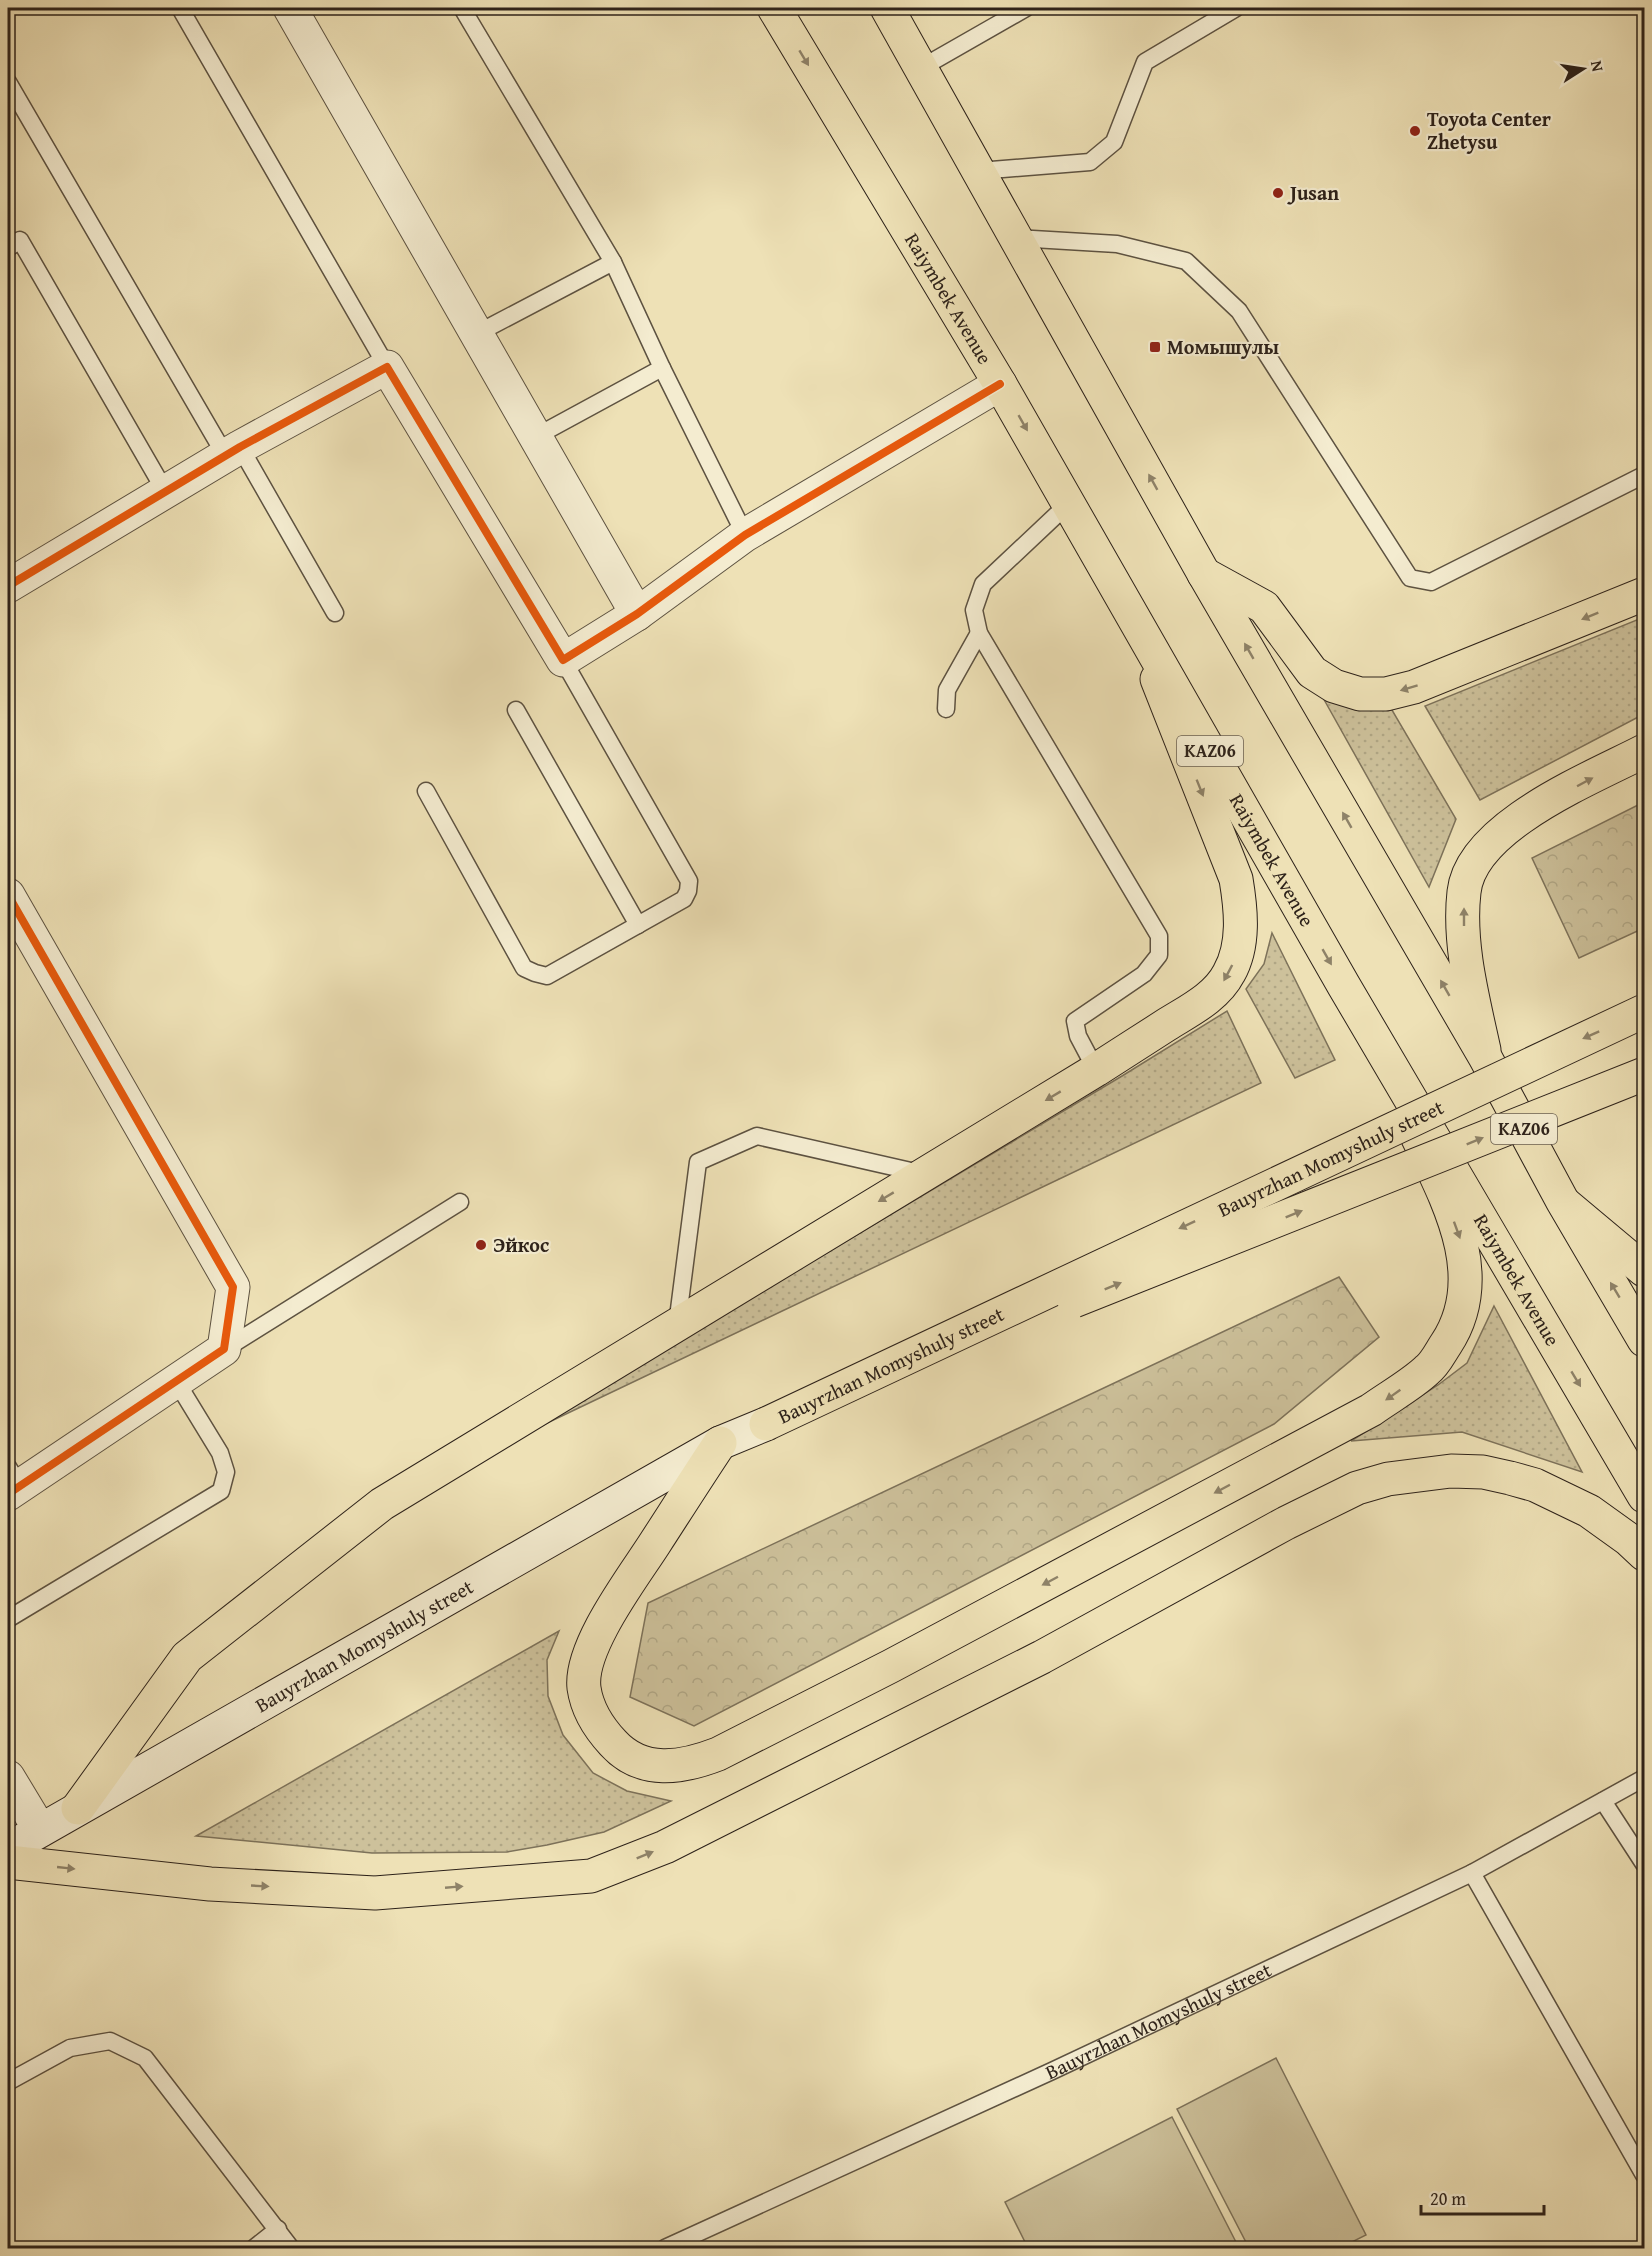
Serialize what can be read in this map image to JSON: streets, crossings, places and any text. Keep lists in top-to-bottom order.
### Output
{
  "streets": {
    "main road": ["Raiymbek Avenue", "KАZ06", "Bauyrzhan Momyshuly street"]
  },
  "places": {
    "other": ["Toyota Center Zhetysu", "Jusan", "Эйкос"],
    "transit": ["Момышулы"]
  },
  "scale_bar": "20 m",
  "north": "right"
}
